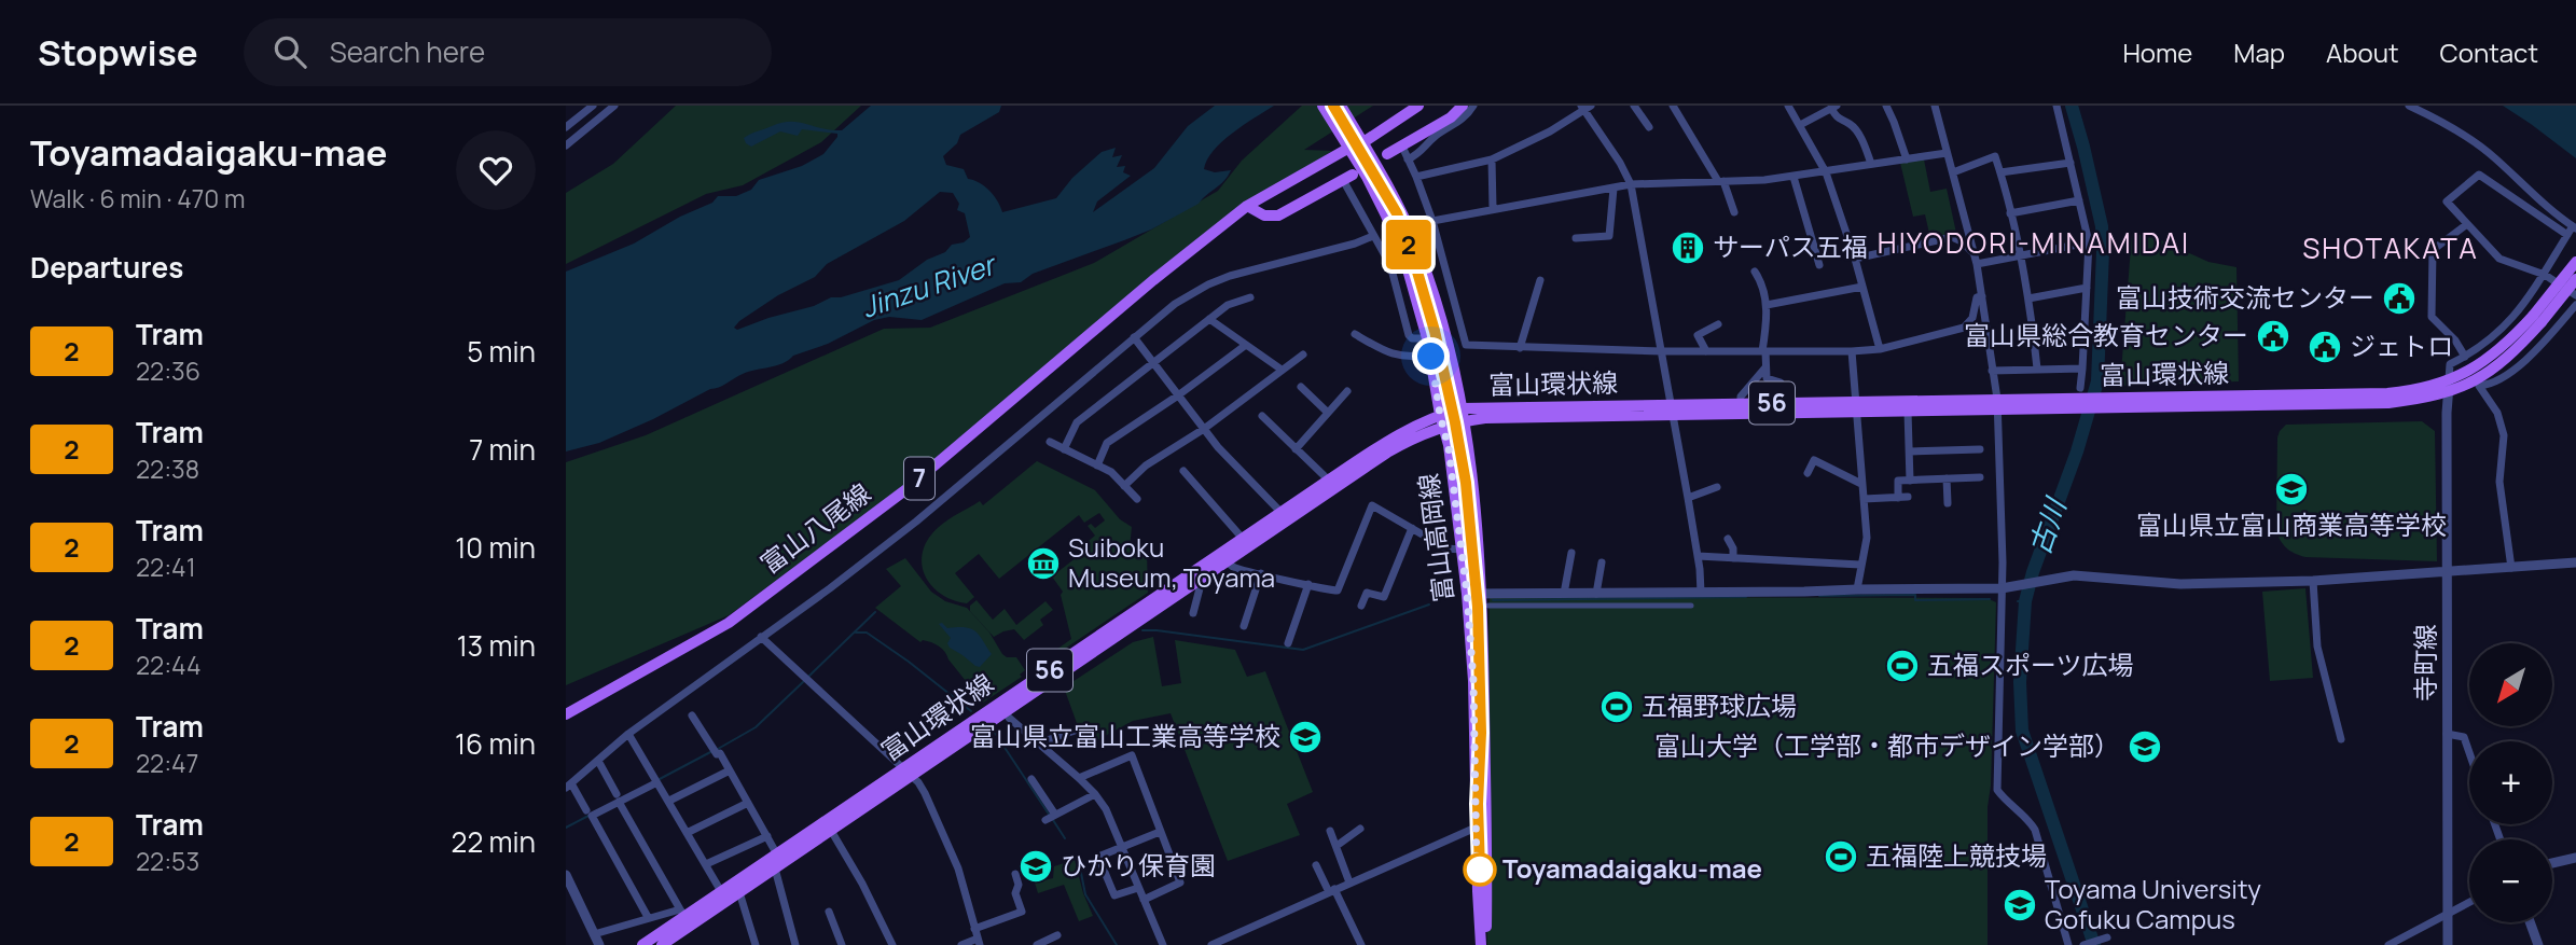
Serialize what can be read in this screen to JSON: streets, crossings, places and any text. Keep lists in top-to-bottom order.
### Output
{
  "streets": {
    "main road": [
      "富山環状線",
      "56",
      "7",
      "富山八尾線",
      "富山高岡線"
    ],
    "street": ["寺町線"]
  },
  "crossings": [
    ["富山環状線", "富山高岡線"],
    ["富山環状線", "寺町線"],
    ["富山八尾線", "富山高岡線"]
  ],
  "districts": ["HIYODORI-MINAMIDAI", "SHOTAKATA"],
  "water": ["Jinzu River", "古川"],
  "places": {
    "building": ["サーパス五福"],
    "public building": ["富山技術交流センター", "富山県総合教育センター", "ジェトロ"],
    "school or university": [
      "富山県立富山商業高等学校",
      "富山県立富山工業高等学校",
      "富山大学（工学部・都市デザイン学部）",
      "ひかり保育園",
      "Toyama University Gofuku Campus"
    ],
    "museum": ["Suiboku Museum, Toyama"],
    "sports": ["五福スポーツ広場", "五福野球広場", "五福陸上競技場"],
    "other": ["Toyamadaigaku-mae"]
  },
  "lines": ["tram line 2"],
  "north": "bottom left",
  "page": {
    "header": "Stopwise",
    "search": "Search here",
    "nav": [
      "Home",
      "Map",
      "About",
      "Contact"
    ],
    "heading": [
      ["Toyamadaigaku-mae", "Walk · 6 min · 470 m"],
      "Departures"
    ],
    "on_map": "2",
    "list": [
      {
        "mark": "2",
        "name": "Tram",
        "note": "22:36",
        "value": "5 min"
      },
      {
        "mark": "2",
        "name": "Tram",
        "note": "22:38",
        "value": "7 min"
      },
      {
        "mark": "2",
        "name": "Tram",
        "note": "22:41",
        "value": "10 min"
      },
      {
        "mark": "2",
        "name": "Tram",
        "note": "22:44",
        "value": "13 min"
      },
      {
        "mark": "2",
        "name": "Tram",
        "note": "22:47",
        "value": "16 min"
      },
      {
        "mark": "2",
        "name": "Tram",
        "note": "22:53",
        "value": "22 min"
      }
    ],
    "map_buttons": ["+", "−"]
  }
}
